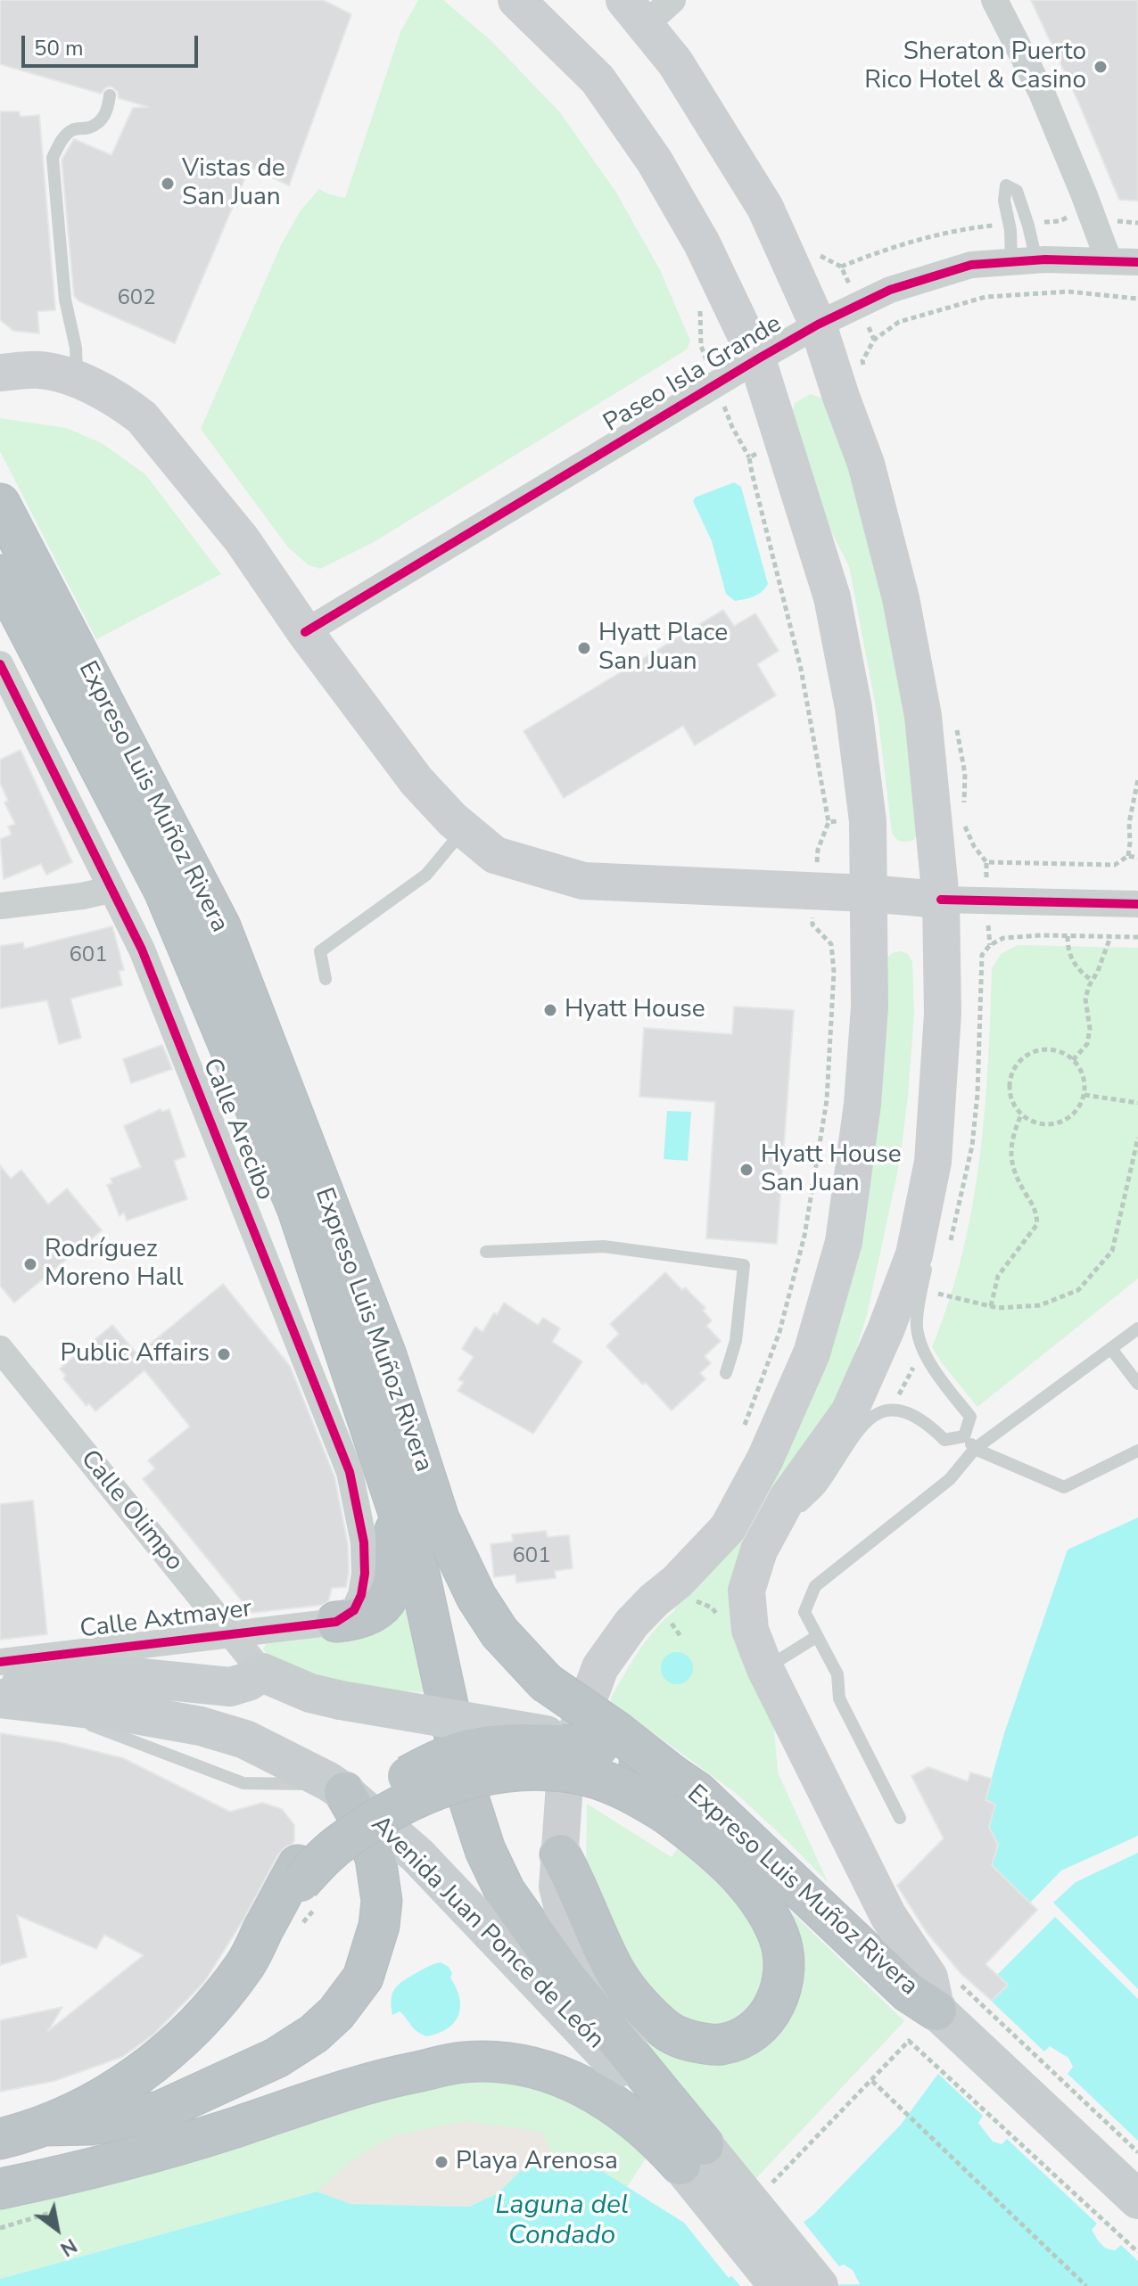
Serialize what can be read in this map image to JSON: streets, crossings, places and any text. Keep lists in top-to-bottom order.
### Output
{
  "streets": {
    "highway": ["Expreso Luis Muñoz Rivera"],
    "main road": ["Avenida Juan Ponce de León"],
    "street": [
      "Paseo Isla Grande",
      "Calle Arecibo",
      "Calle Olimpo",
      "Calle Axtmayer"
    ]
  },
  "crossings": [
    ["Expreso Luis Muñoz Rivera", "Avenida Juan Ponce de León"],
    ["Calle Arecibo", "Calle Axtmayer"],
    ["Calle Olimpo", "Calle Axtmayer"]
  ],
  "water": ["Laguna del Condado"],
  "places": [
    "Sheraton Puerto Rico Hotel & Casino",
    "Vistas de San Juan",
    "Hyatt Place San Juan",
    "Hyatt House",
    "Hyatt House San Juan",
    "Rodríguez Moreno Hall",
    "Public Affairs",
    "Playa Arenosa"
  ],
  "house_numbers": ["602", "601", "601"],
  "scale_bar": "50 m",
  "north": "bottom right"
}
